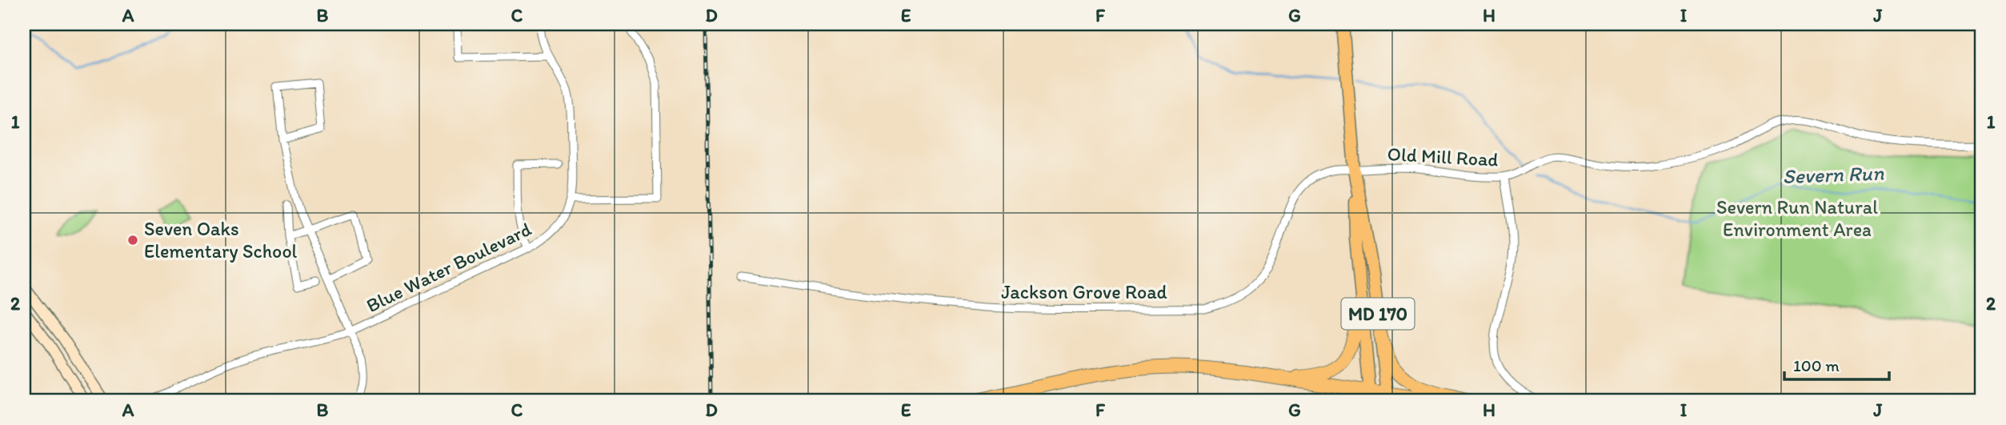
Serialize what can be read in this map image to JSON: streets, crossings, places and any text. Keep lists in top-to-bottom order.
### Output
{
  "streets": {
    "main road": ["MD 170"],
    "street": ["Old Mill Road", "Blue Water Boulevard", "Jackson Grove Road"]
  },
  "crossings": [
    ["Old Mill Road", "Jackson Grove Road"],
    ["Old Mill Road", "MD 170"],
    ["Jackson Grove Road", "MD 170"]
  ],
  "water": ["Severn Run"],
  "parks": ["Severn Run Natural Environment Area"],
  "places": ["Seven Oaks Elementary School"],
  "scale_bar": "100 m",
  "grid": {
    "columns": [
      "A",
      "B",
      "C",
      "D",
      "E",
      "F",
      "G",
      "H",
      "I",
      "J"
    ],
    "rows": ["1", "2"]
  }
}
